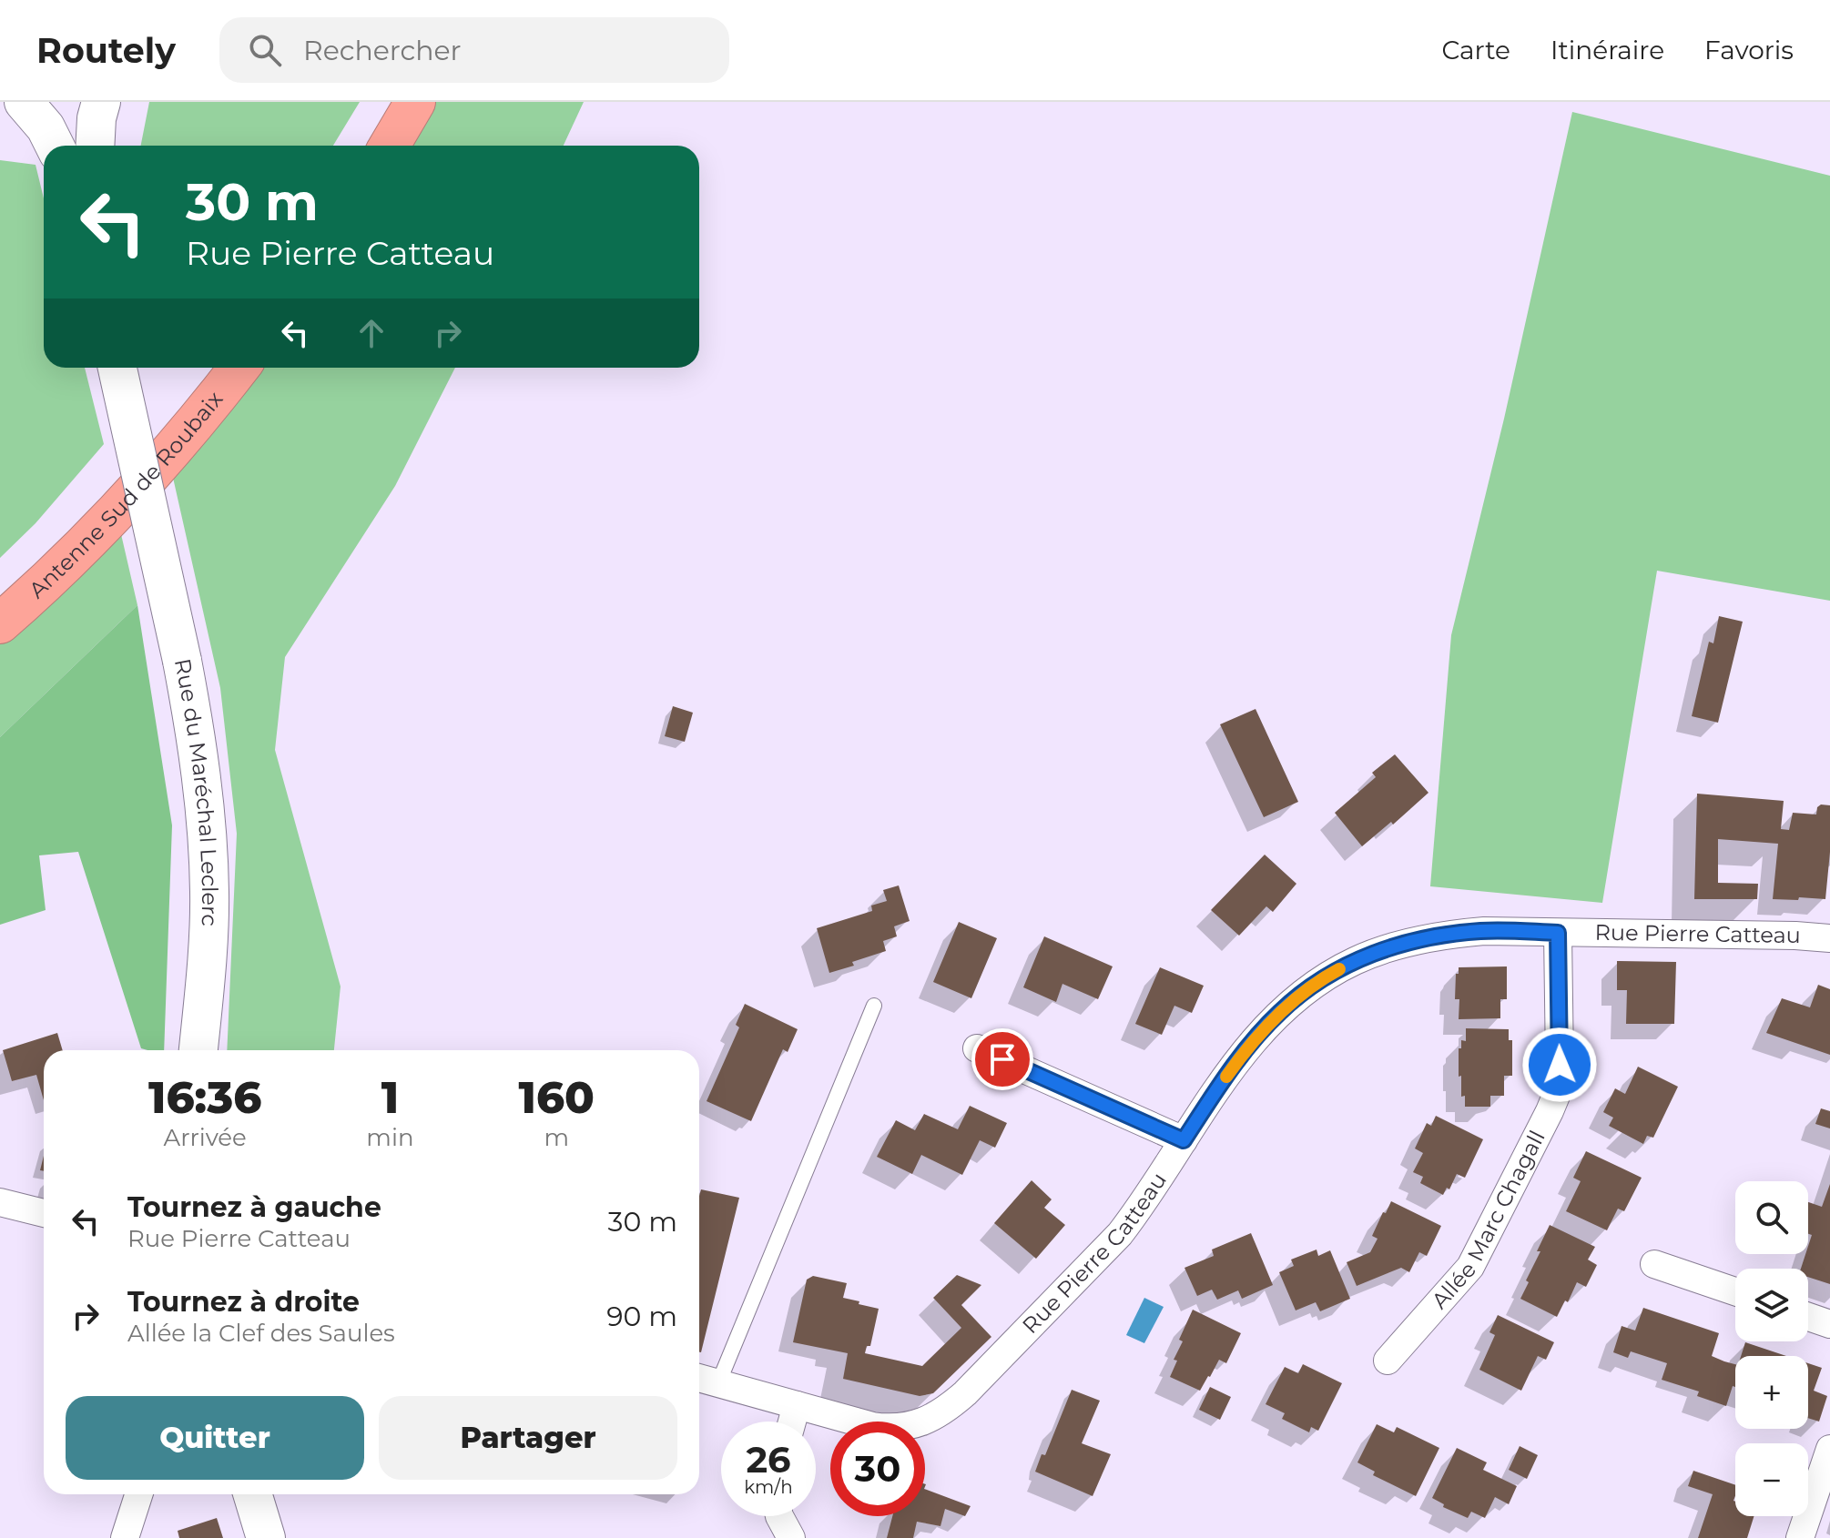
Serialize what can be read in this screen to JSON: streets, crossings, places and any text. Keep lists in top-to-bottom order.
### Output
{
  "streets": {
    "highway": ["Antenne Sud de Roubaix"],
    "street": ["Rue du Maréchal Leclerc", "Rue Pierre Catteau", "Allée Marc Chagall"]
  },
  "crossings": [
    ["Rue Pierre Catteau", "Allée Marc Chagall"]
  ],
  "page": {
    "header": "Routely",
    "search": "Rechercher",
    "nav": ["Carte", "Itinéraire", "Favoris"],
    "turn": ["30 m", "Rue Pierre Catteau"],
    "eta": [
      "16:36",
      "Arrivée",
      "1",
      "min",
      "160",
      "m"
    ],
    "list": [
      {
        "name": "Tournez à gauche",
        "note": "Rue Pierre Catteau",
        "value": "30 m"
      },
      {
        "name": "Tournez à droite",
        "note": "Allée la Clef des Saules",
        "value": "90 m"
      }
    ],
    "map_buttons": ["+", "−"],
    "buttons": ["Quitter", "Partager"],
    "speed": "26 km/h",
    "limit": "30"
  }
}
